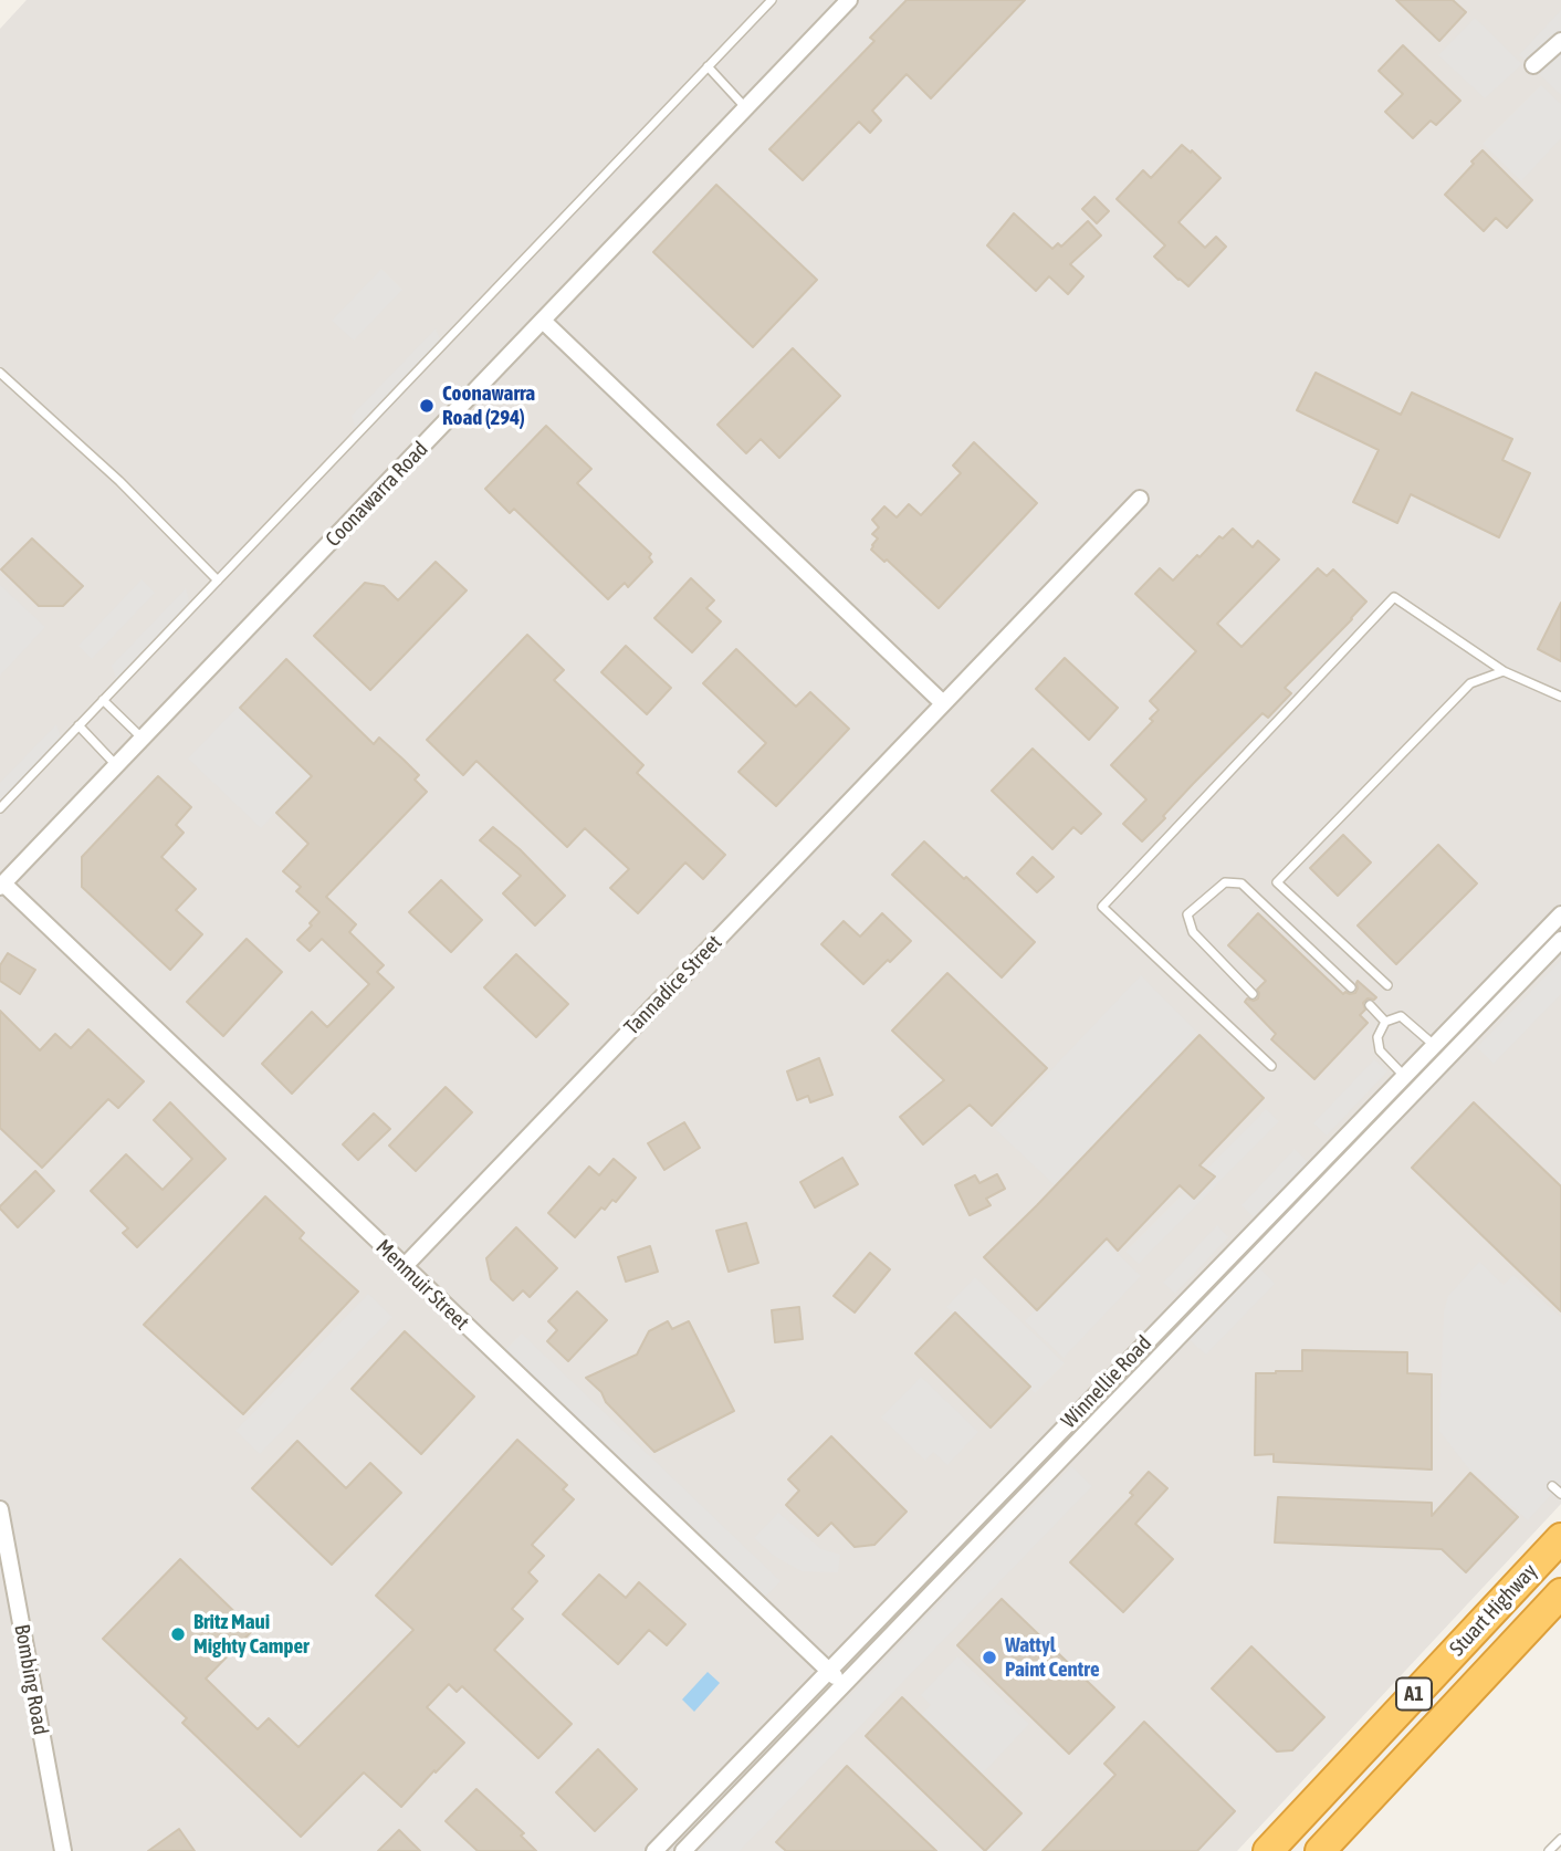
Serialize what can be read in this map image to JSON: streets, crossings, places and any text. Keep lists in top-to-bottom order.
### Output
{
  "streets": {
    "highway": ["Stuart Highway", "A1"],
    "street": [
      "Coonawarra Road",
      "Tannadice Street",
      "Menmuir Street",
      "Winnellie Road",
      "Bombing Road"
    ]
  },
  "crossings": [
    ["Coonawarra Road", "Menmuir Street"],
    ["Tannadice Street", "Menmuir Street"],
    ["Menmuir Street", "Winnellie Road"]
  ],
  "places": ["Coonawarra Road (294)", "Britz Maui Mighty Camper", "Wattyl Paint Centre"]
}
